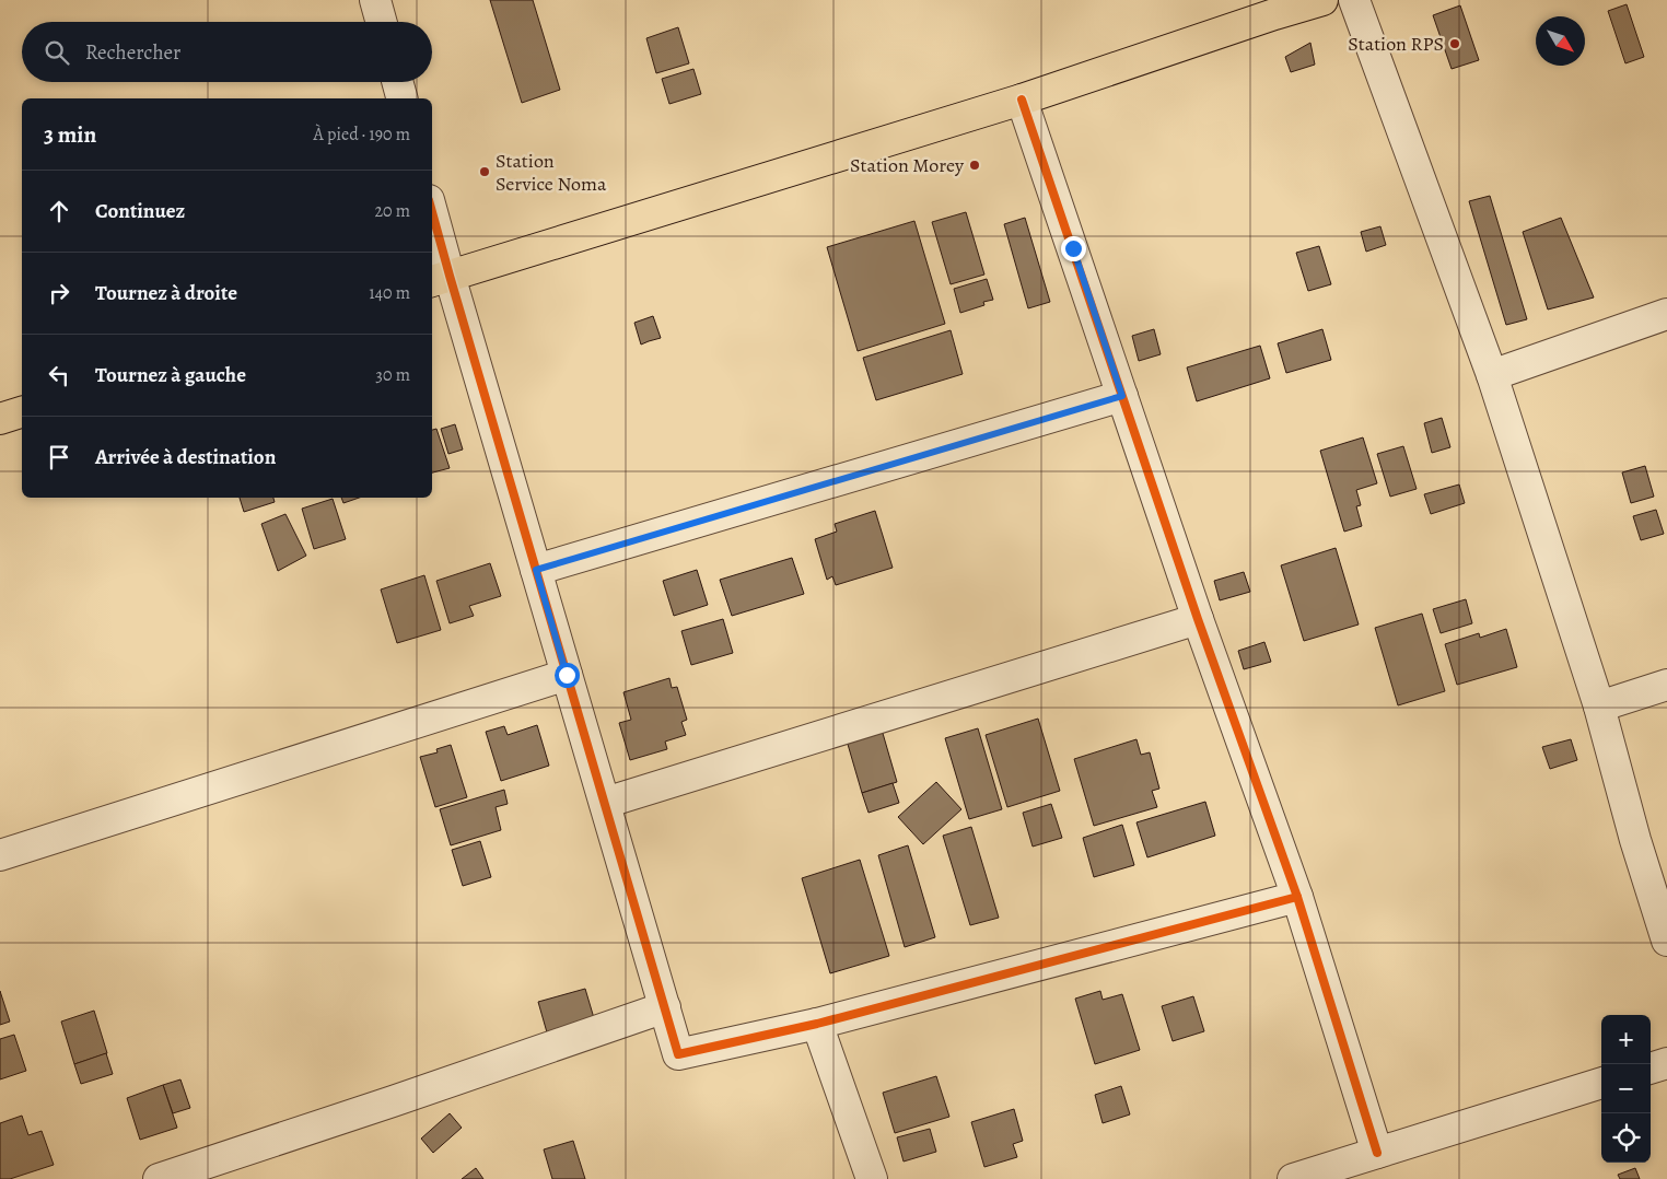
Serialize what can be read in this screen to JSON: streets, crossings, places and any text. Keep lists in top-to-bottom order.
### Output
{
  "places": ["Station RPS", "Station Morey", "Station Service Noma"],
  "north": "bottom right",
  "page": {
    "search": "Rechercher",
    "heading": ["3 min", "À pied · 190 m"],
    "list": [
      ["Continuez", "20 m"],
      ["Tournez à droite", "140 m"],
      ["Tournez à gauche", "30 m"],
      "Arrivée à destination"
    ],
    "map_buttons": ["+", "−"]
  }
}
